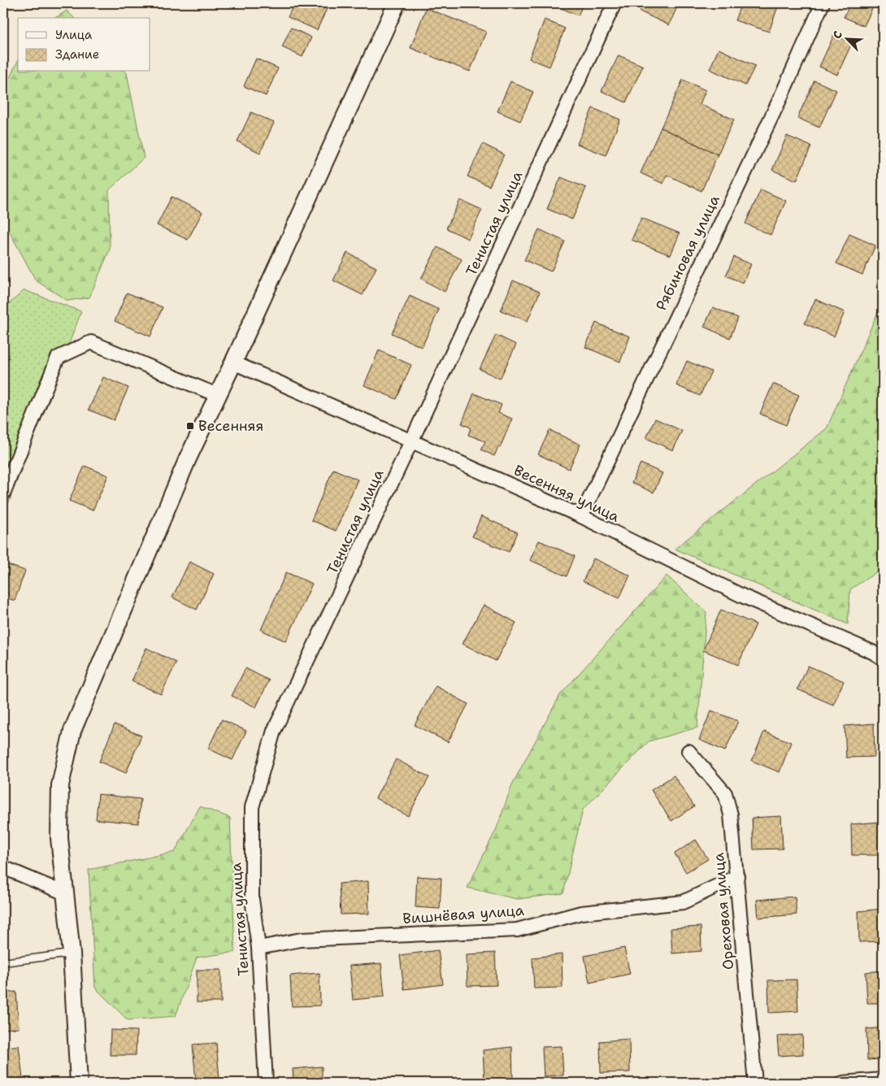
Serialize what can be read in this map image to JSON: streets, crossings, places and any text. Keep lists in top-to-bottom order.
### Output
{
  "streets": {
    "street": [
      "Тенистая улица",
      "Рябиновая улица",
      "Весенняя улица",
      "Ореховая улица",
      "Вишнёвая улица"
    ]
  },
  "crossings": [
    ["Тенистая улица", "Весенняя улица"],
    ["Тенистая улица", "Вишнёвая улица"],
    ["Рябиновая улица", "Весенняя улица"],
    ["Ореховая улица", "Вишнёвая улица"]
  ],
  "places": {
    "transit": ["Весенняя"]
  },
  "legend": ["Улица", "Здание"],
  "north": "top left"
}
